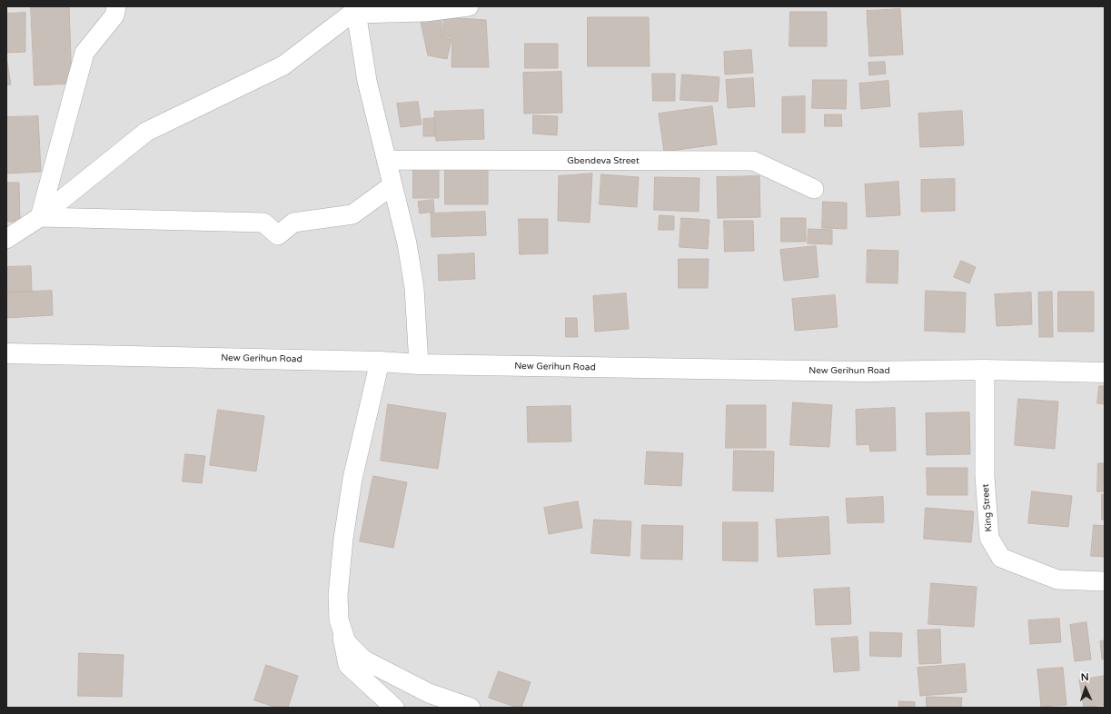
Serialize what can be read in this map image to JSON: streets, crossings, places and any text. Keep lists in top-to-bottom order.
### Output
{
  "streets": {
    "street": ["Gbendeva Street", "New Gerihun Road", "King Street"]
  },
  "crossings": [
    ["New Gerihun Road", "King Street"]
  ],
  "north": "top"
}
